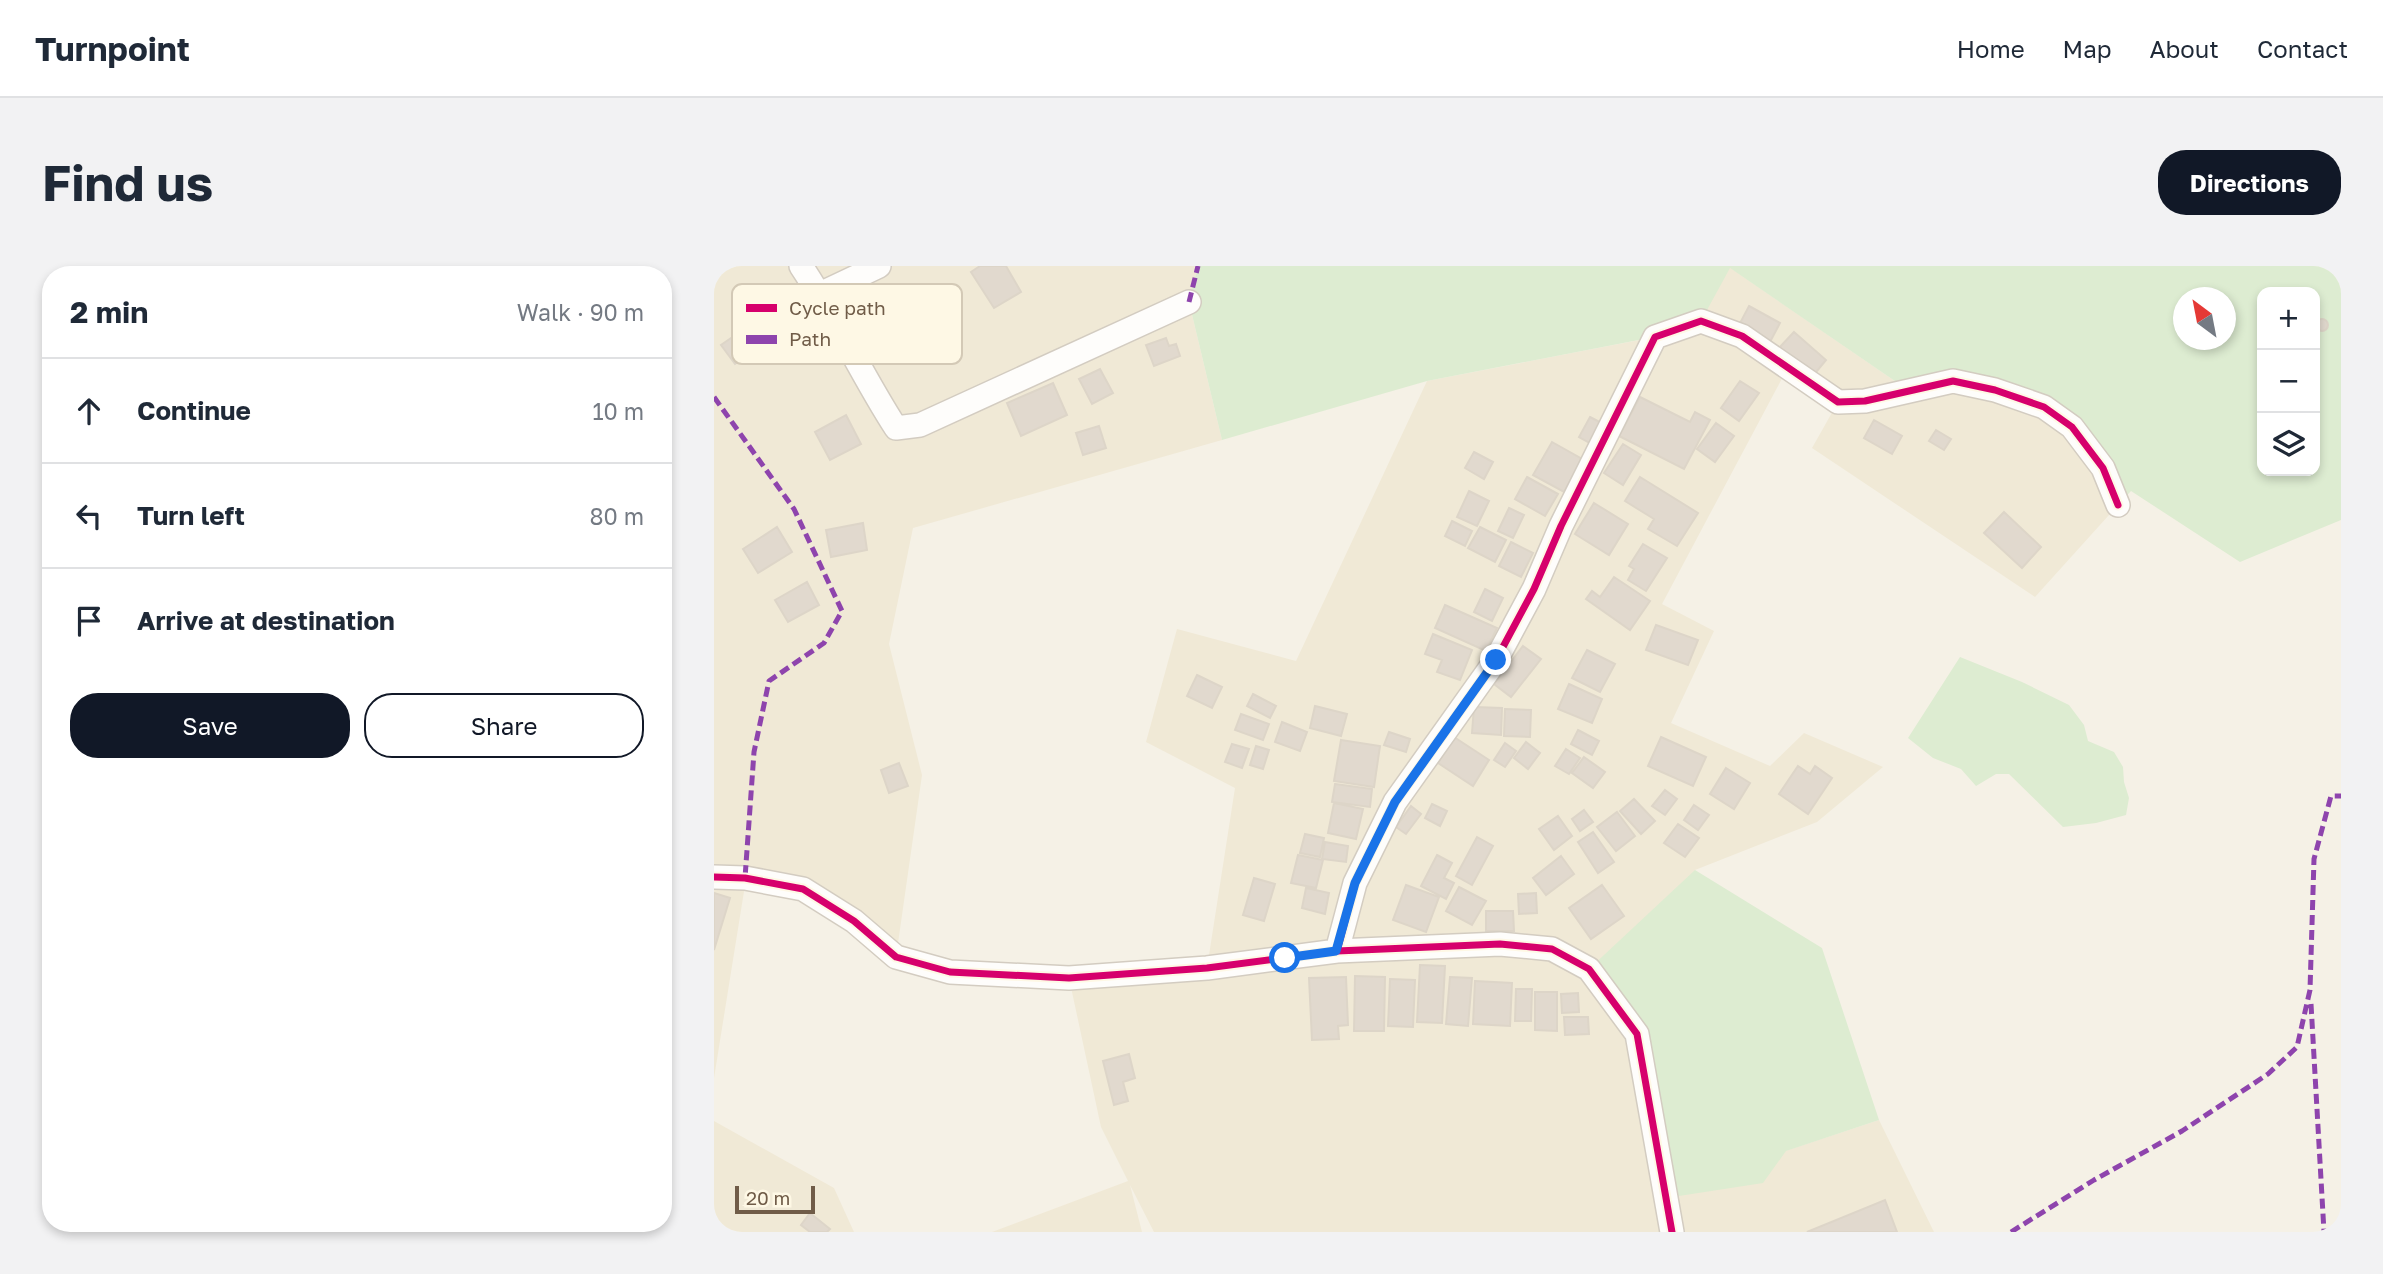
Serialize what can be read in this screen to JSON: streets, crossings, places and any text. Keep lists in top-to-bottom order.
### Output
{
  "legend": ["Cycle path", "Path"],
  "scale_bar": "20 m",
  "north": "top left",
  "page": {
    "header": "Turnpoint",
    "nav": [
      "Home",
      "Map",
      "About",
      "Contact"
    ],
    "buttons": [
      "Directions",
      ["Save", "Share"]
    ],
    "title": "Find us",
    "heading": ["2 min", "Walk · 90 m"],
    "map_buttons": ["+", "−"],
    "list": [
      ["Continue", "10 m"],
      ["Turn left", "80 m"],
      "Arrive at destination"
    ],
    "scale": "20 m"
  }
}
